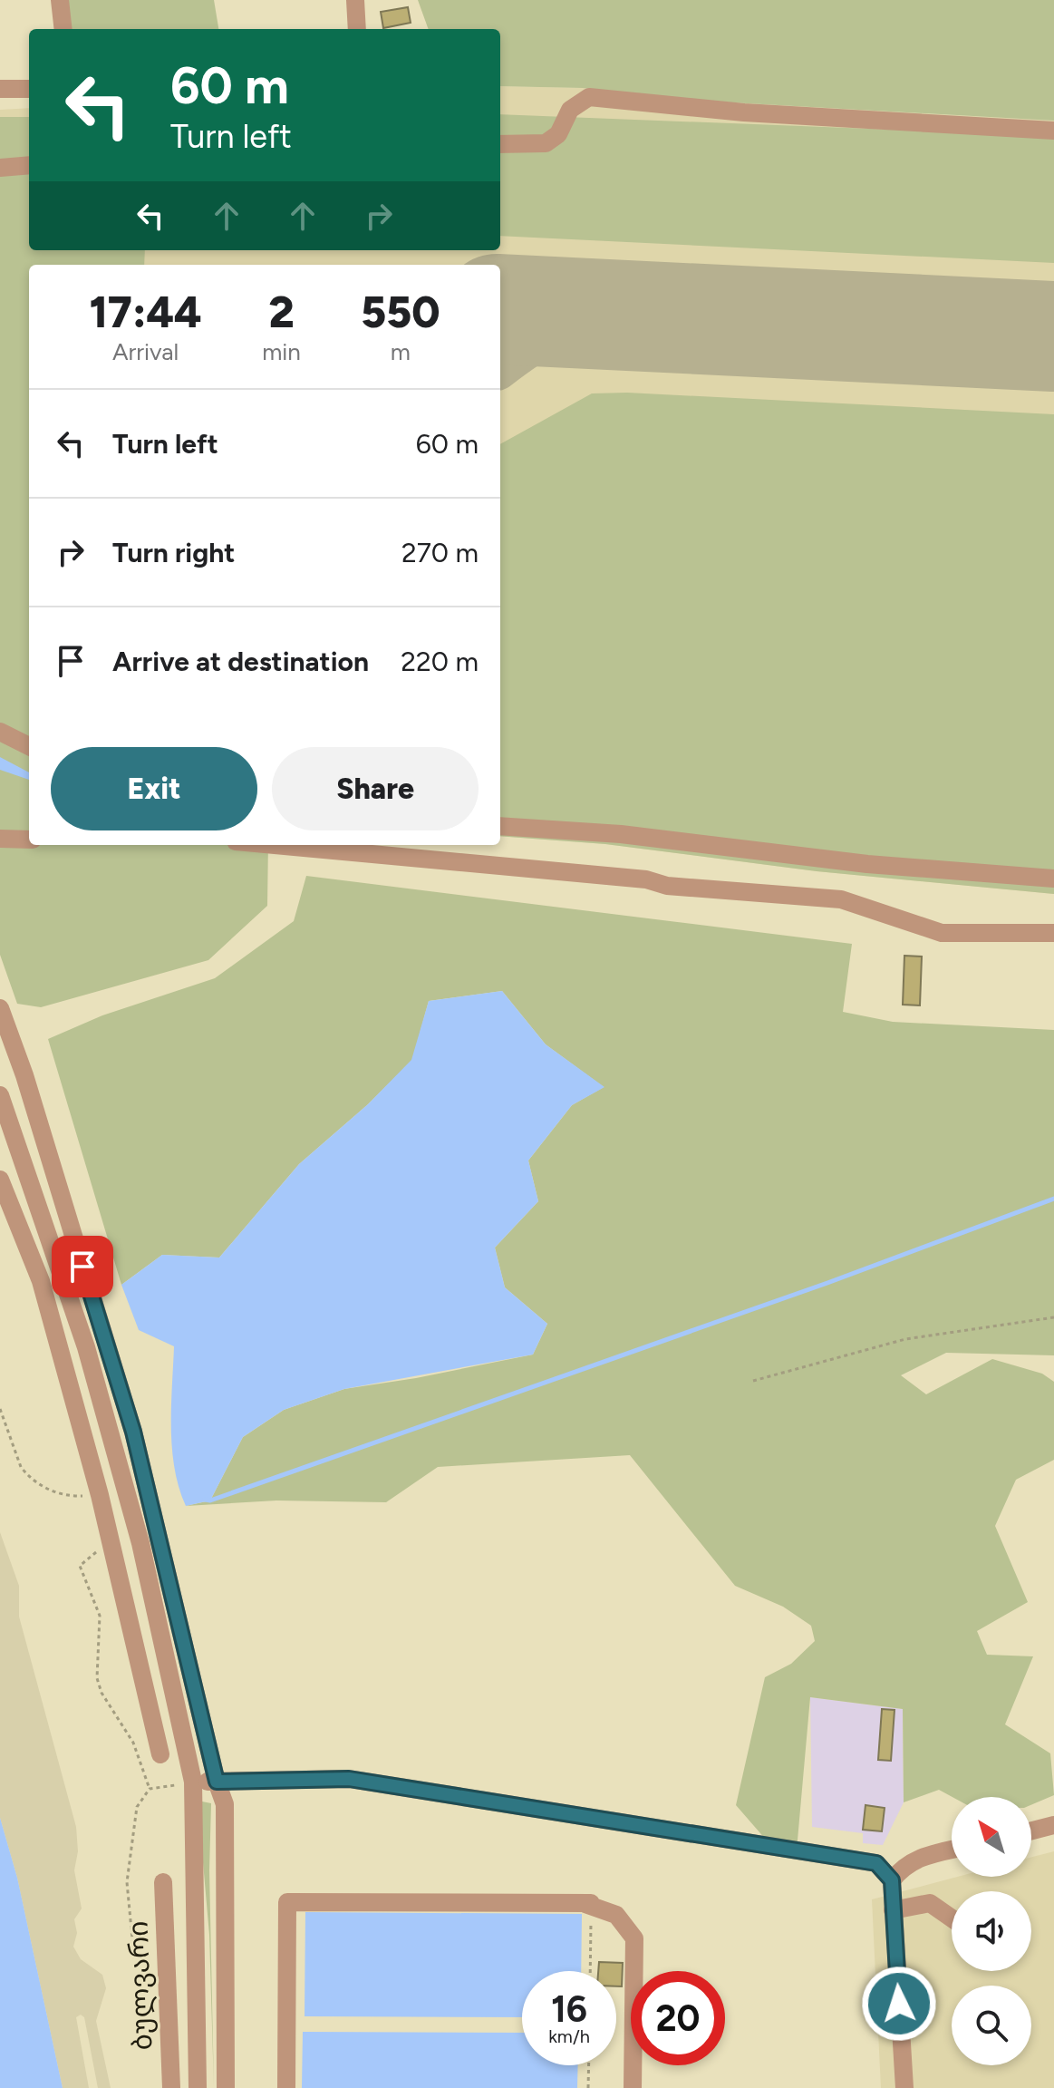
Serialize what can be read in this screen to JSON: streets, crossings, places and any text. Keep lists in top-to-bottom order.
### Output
{
  "streets": {
    "street": ["ბულვარი"]
  },
  "north": "top left",
  "page": {
    "turn": ["60 m", "Turn left"],
    "eta": [
      "17:44",
      "Arrival",
      "2",
      "min",
      "550",
      "m"
    ],
    "list": [
      {
        "name": "Turn left",
        "value": "60 m"
      },
      {
        "name": "Turn right",
        "value": "270 m"
      },
      {
        "name": "Arrive at destination",
        "value": "220 m"
      }
    ],
    "buttons": ["Exit", "Share"],
    "speed": "16 km/h",
    "limit": "20"
  }
}
